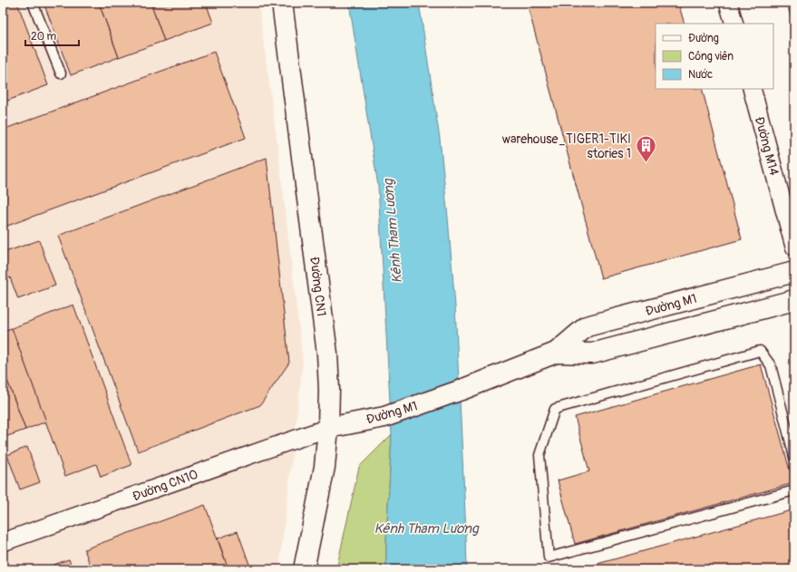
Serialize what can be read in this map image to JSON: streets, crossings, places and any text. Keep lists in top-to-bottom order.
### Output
{
  "streets": {
    "street": [
      "Đường M14",
      "Đường CN1",
      "Đường M1",
      "Đường CN10"
    ]
  },
  "crossings": [
    ["Đường CN1", "Đường M1"],
    ["Đường CN1", "Đường CN10"],
    ["Đường M1", "Đường CN10"]
  ],
  "water": ["Kênh Tham Lương"],
  "places": {
    "building": ["warehouse_TIGER1-TIKI stories 1"]
  },
  "legend": ["Đường", "Công viên", "Nước"],
  "scale_bar": "20 m"
}
